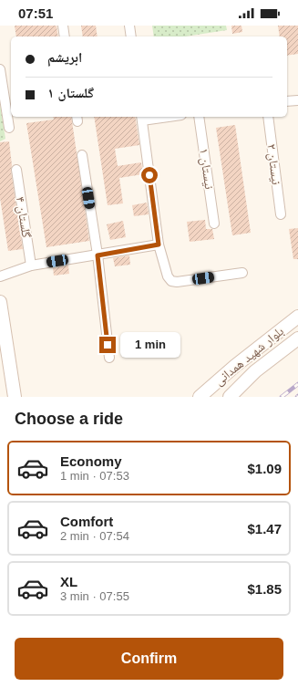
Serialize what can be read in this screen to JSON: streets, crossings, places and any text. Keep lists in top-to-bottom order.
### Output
{
  "streets": {
    "main road": ["بلوار شهید همدانی"],
    "street": ["نیستان ۲", "نیستان ۱", "گلستان ۴"]
  },
  "page": {
    "status": "07:51",
    "banner": ["ابریشم", "گلستان ۱"],
    "bubble": "1 min",
    "heading": "Choose a ride",
    "list": [
      {
        "name": "Economy",
        "note": "1 min · 07:53",
        "value": "$1.09"
      },
      {
        "name": "Comfort",
        "note": "2 min · 07:54",
        "value": "$1.47"
      },
      {
        "name": "XL",
        "note": "3 min · 07:55",
        "value": "$1.85"
      }
    ],
    "buttons": "Confirm"
  }
}
